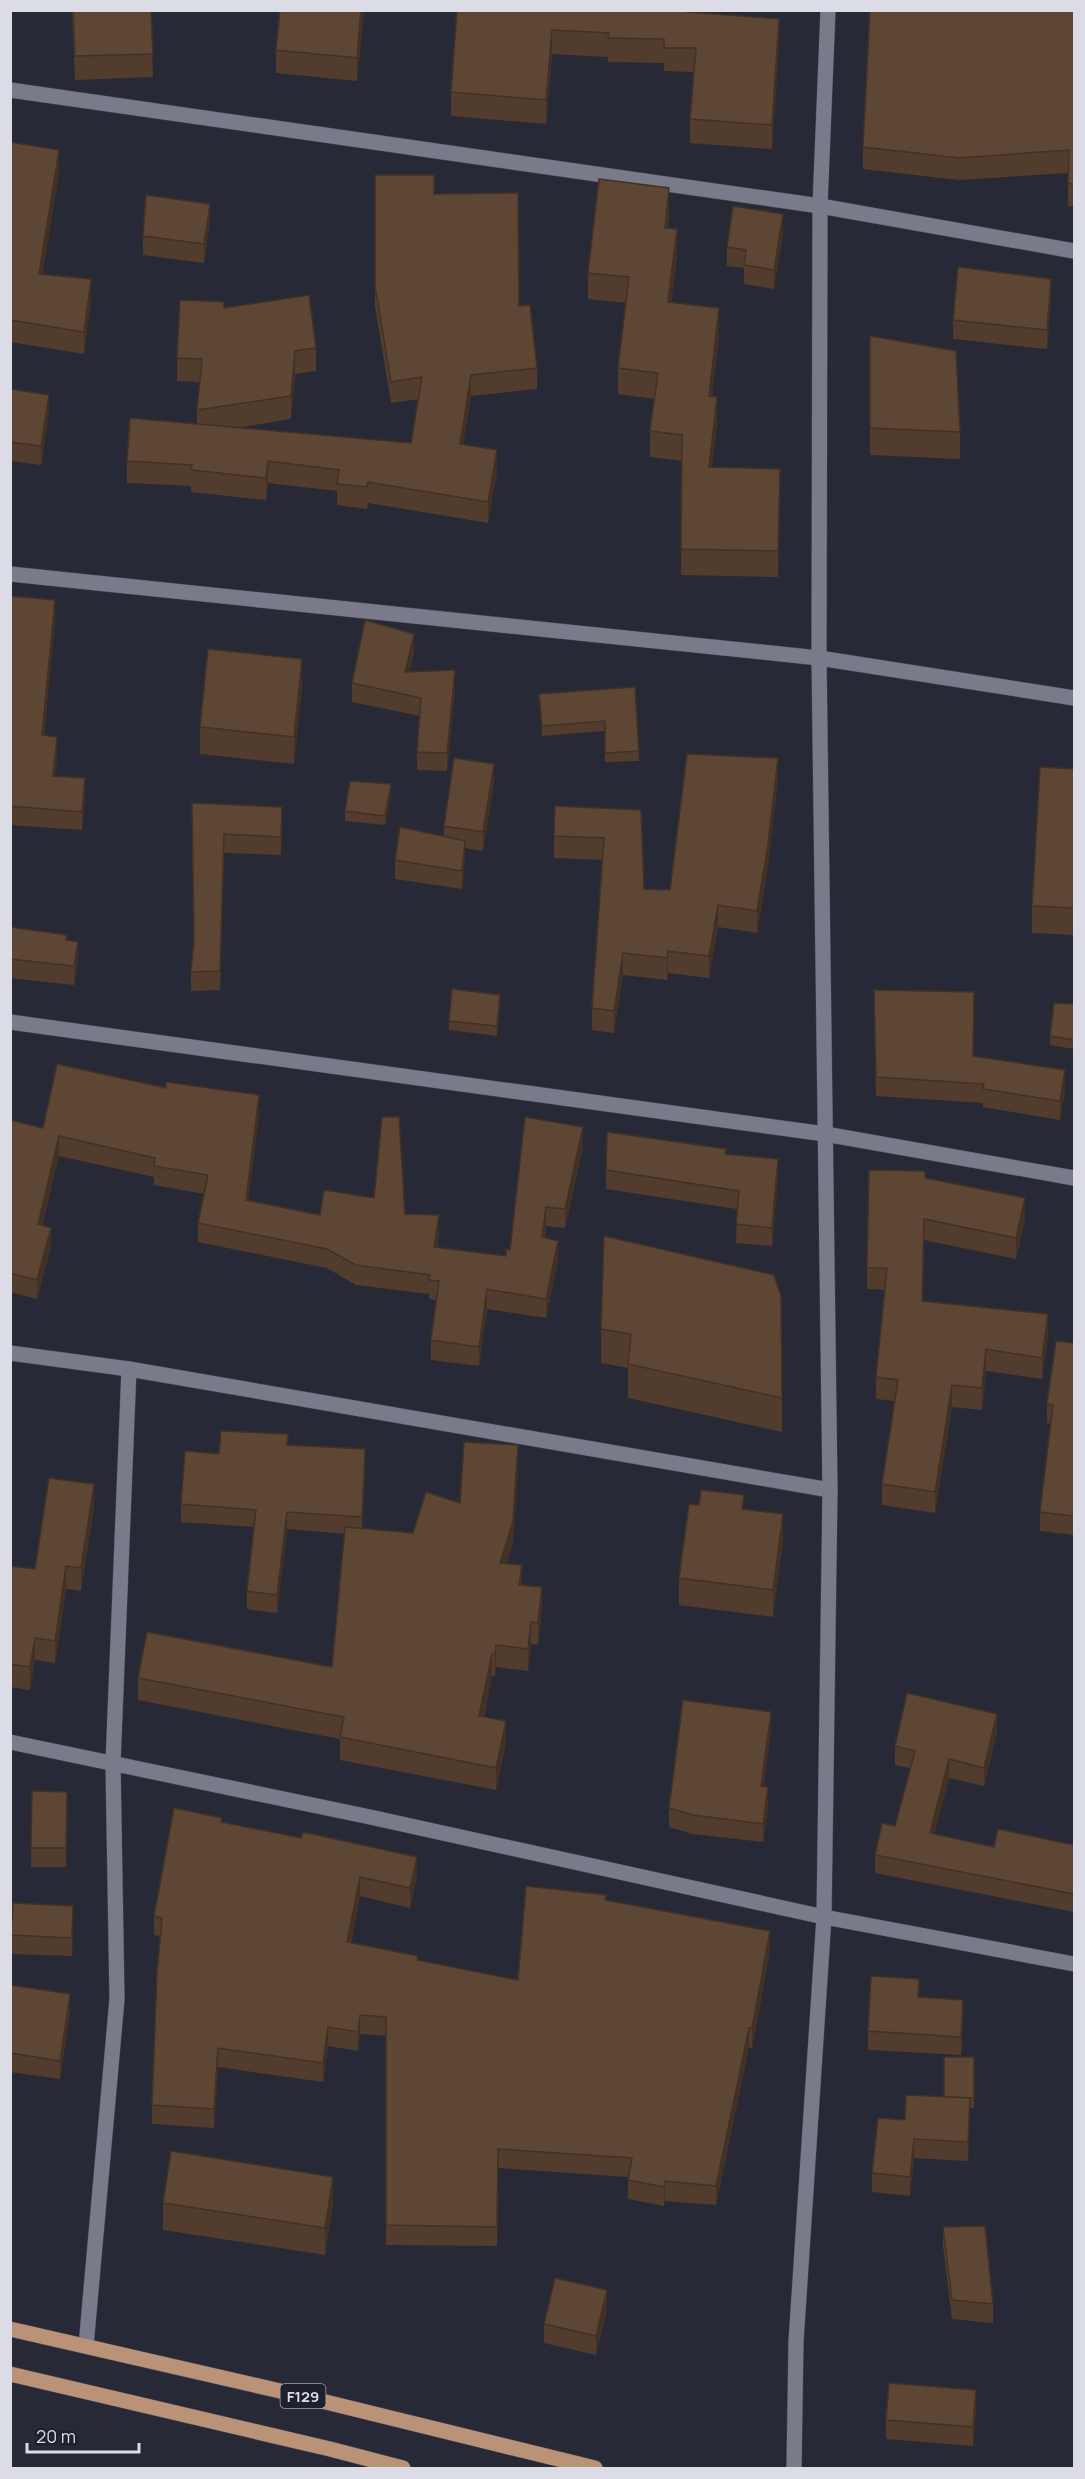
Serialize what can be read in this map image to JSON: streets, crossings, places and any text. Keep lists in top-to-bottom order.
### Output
{
  "streets": {
    "main road": ["F129"]
  },
  "scale_bar": "20 m"
}
